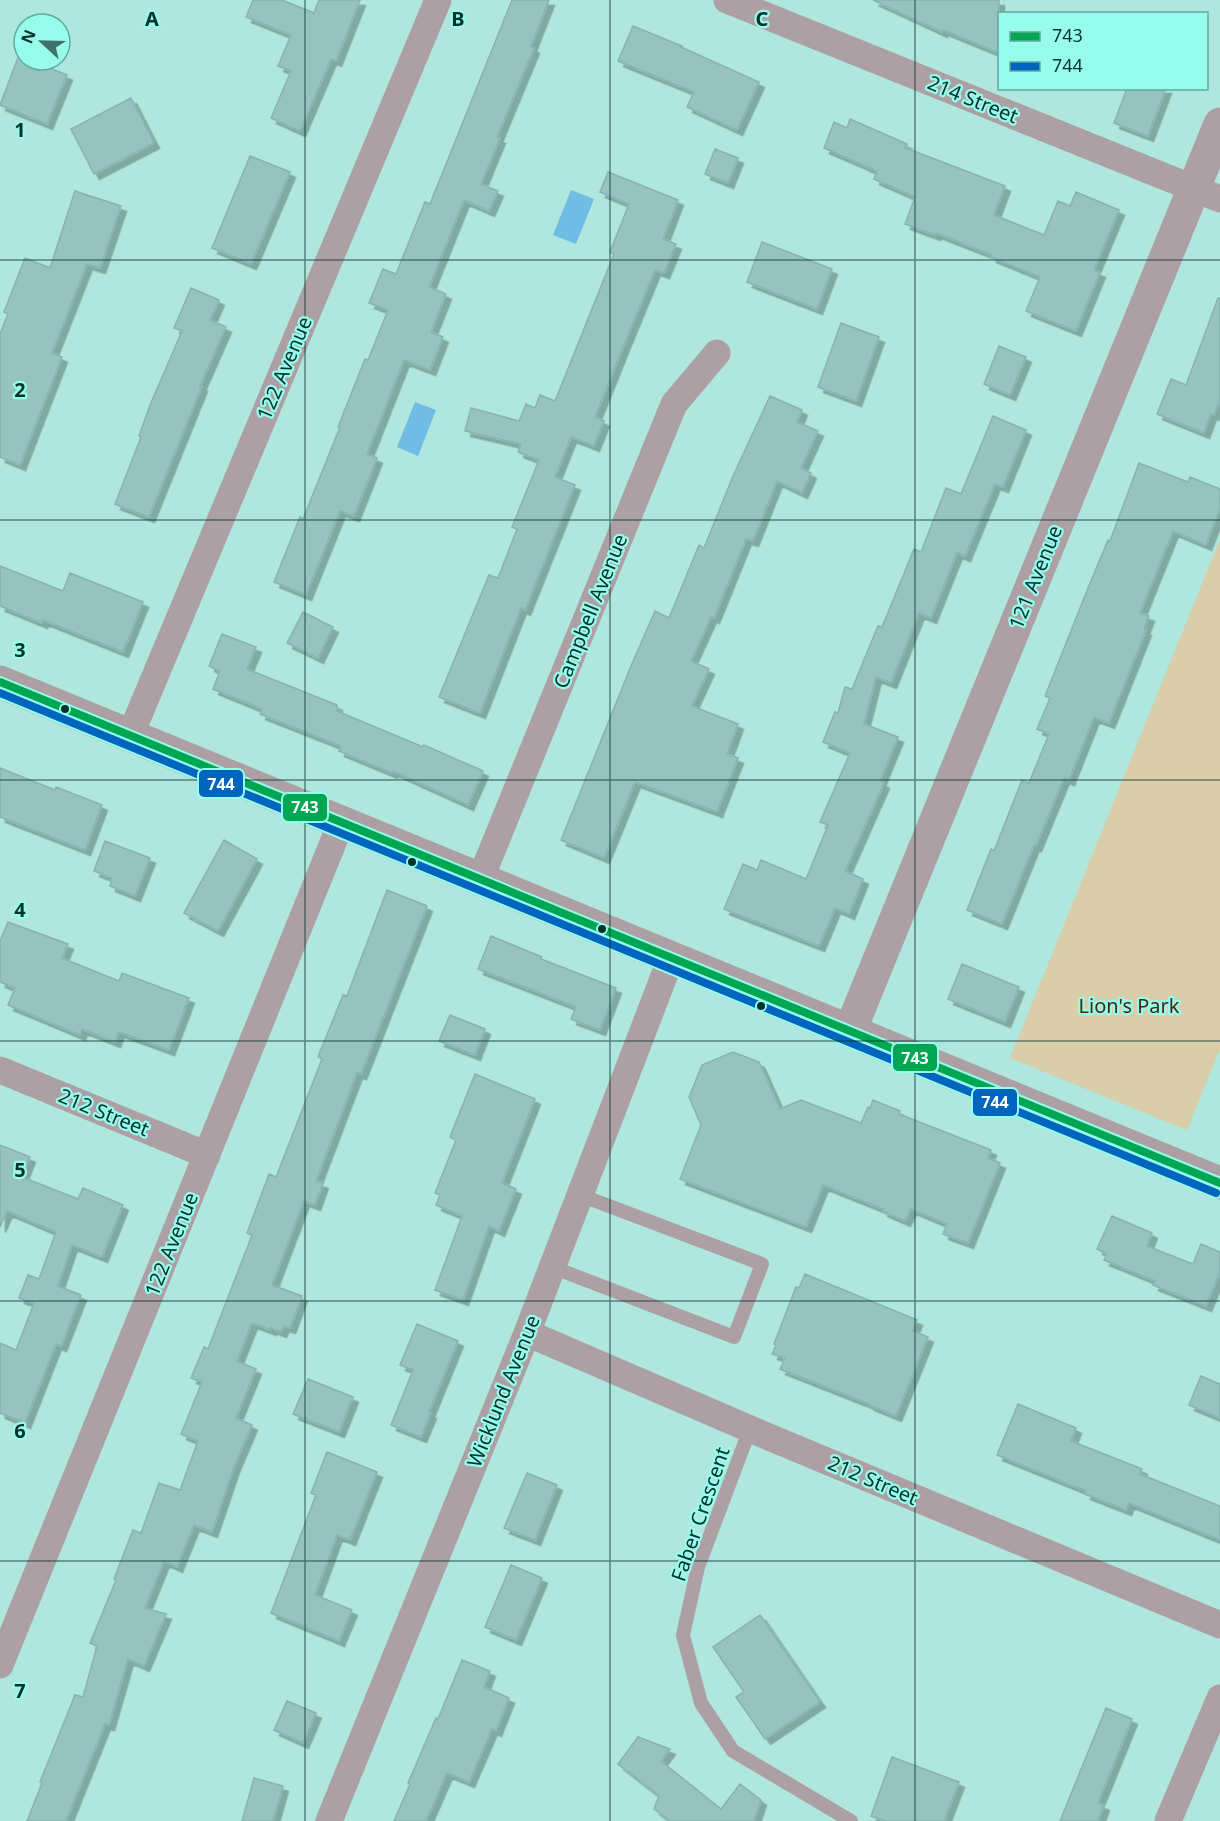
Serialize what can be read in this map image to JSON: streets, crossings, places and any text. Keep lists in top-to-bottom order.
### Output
{
  "streets": {
    "street": [
      "214 Street",
      "122 Avenue",
      "121 Avenue",
      "Campbell Avenue",
      "212 Street",
      "Wicklund Avenue"
    ],
    "lane": ["Faber Crescent"]
  },
  "crossings": [
    ["214 Street", "121 Avenue"],
    ["122 Avenue", "212 Street"],
    ["212 Street", "Wicklund Avenue"],
    ["212 Street", "Faber Crescent"]
  ],
  "parks": ["Lion's Park"],
  "lines": ["transit line 743", "transit line 744"],
  "legend": ["743", "744"],
  "north": "left",
  "grid": {
    "columns": ["A", "B", "C"],
    "rows": [
      "1",
      "2",
      "3",
      "4",
      "5",
      "6",
      "7"
    ]
  }
}
